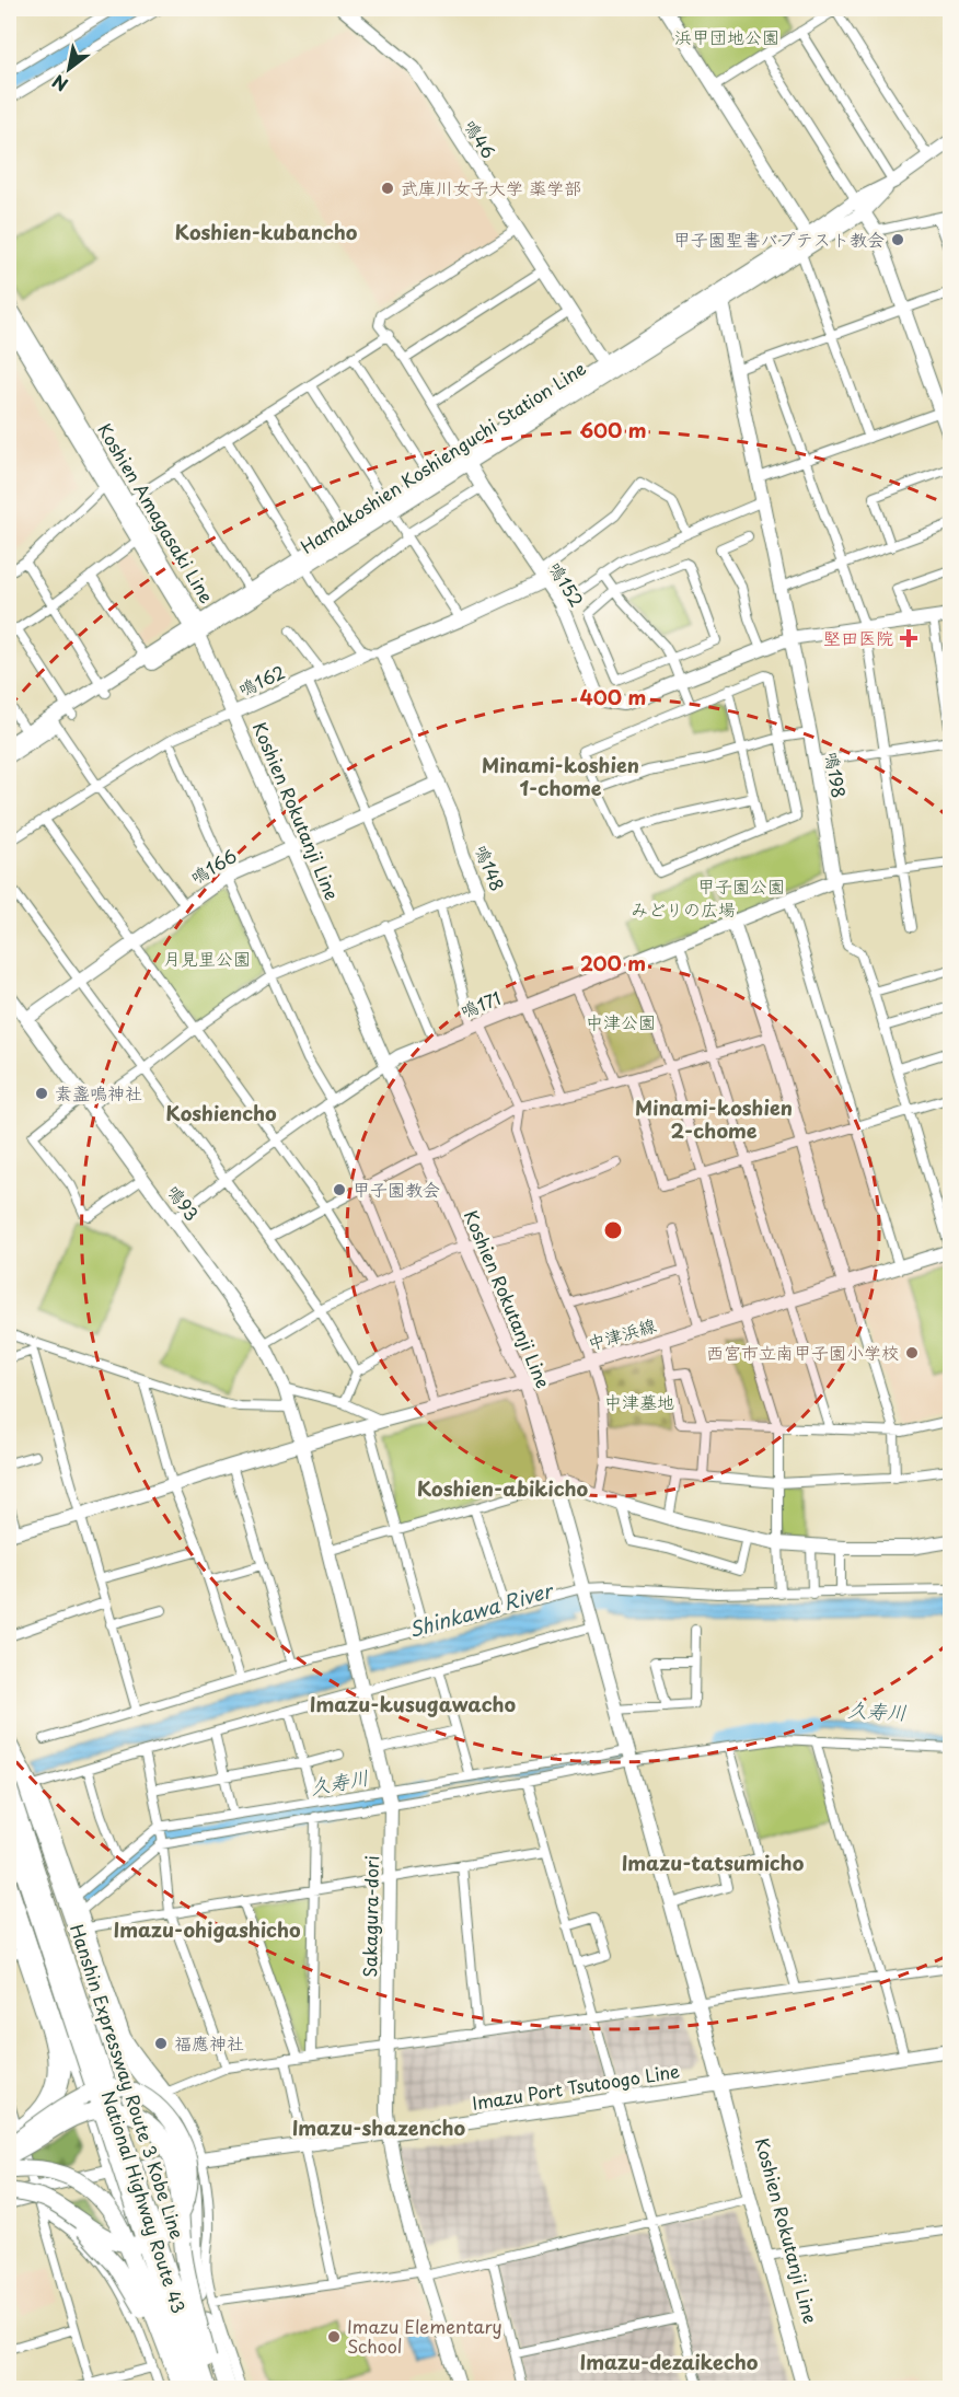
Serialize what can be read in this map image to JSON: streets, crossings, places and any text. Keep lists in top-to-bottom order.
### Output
{
  "streets": {
    "highway": ["Hanshin Expressway Route 3 Kobe Line", "National Highway Route 43"],
    "street": [
      "鳴46",
      "Hamakoshien Koshienguchi Station Line",
      "Koshien Amagasaki Line",
      "鳴152",
      "鳴162",
      "鳴198",
      "Koshien Rokutanji Line",
      "鳴166",
      "鳴148",
      "鳴171",
      "鳴93",
      "中津浜線",
      "Sakagura-dori",
      "Imazu Port Tsutoogo Line"
    ]
  },
  "crossings": [
    ["鳴46", "Hamakoshien Koshienguchi Station Line"],
    ["鳴46", "鳴152"],
    ["Hamakoshien Koshienguchi Station Line", "Koshien Amagasaki Line"],
    ["Hamakoshien Koshienguchi Station Line", "鳴152"],
    ["Hamakoshien Koshienguchi Station Line", "鳴198"],
    ["Hamakoshien Koshienguchi Station Line", "Koshien Rokutanji Line"],
    ["Koshien Amagasaki Line", "Koshien Rokutanji Line"],
    ["鳴152", "鳴162"],
    ["鳴152", "鳴198"],
    ["鳴162", "Koshien Rokutanji Line"],
    ["鳴162", "鳴148"],
    ["鳴198", "鳴171"],
    ["鳴198", "中津浜線"],
    ["Koshien Rokutanji Line", "鳴166"],
    ["Koshien Rokutanji Line", "鳴171"],
    ["Koshien Rokutanji Line", "中津浜線"],
    ["Koshien Rokutanji Line", "Imazu Port Tsutoogo Line"],
    ["鳴166", "鳴148"],
    ["鳴166", "鳴93"],
    ["鳴148", "鳴171"],
    ["鳴171", "鳴93"],
    ["鳴93", "中津浜線"],
    ["鳴93", "Sakagura-dori"],
    ["中津浜線", "Sakagura-dori"],
    ["Sakagura-dori", "Imazu Port Tsutoogo Line"],
    ["Hanshin Expressway Route 3 Kobe Line", "National Highway Route 43"],
    ["Imazu Port Tsutoogo Line", "National Highway Route 43"]
  ],
  "districts": [
    "Koshien-kubancho",
    "Minami-koshien 1-chome",
    "Minami-koshien 2-chome",
    "Koshiencho",
    "Koshien-abikicho",
    "Imazu-kusugawacho",
    "Imazu-tatsumicho",
    "Imazu-ohigashicho",
    "Imazu-shazencho",
    "Imazu-dezaikecho"
  ],
  "water": ["Shinkawa River", "久寿川"],
  "parks": [
    "浜甲団地公園",
    "甲子園公園",
    "みどりの広場",
    "月見里公園",
    "中津公園",
    "中津墓地"
  ],
  "places": {
    "other": [
      "武庫川女子大学 薬学部",
      "甲子園聖書バプテスト教会",
      "素盞嗚神社",
      "甲子園教会",
      "西宮市立南甲子園小学校",
      "福應神社",
      "Imazu Elementary School"
    ],
    "health": ["堅田医院"]
  },
  "north": "bottom left",
  "rings": ["600 m", "400 m", "200 m"]
}
